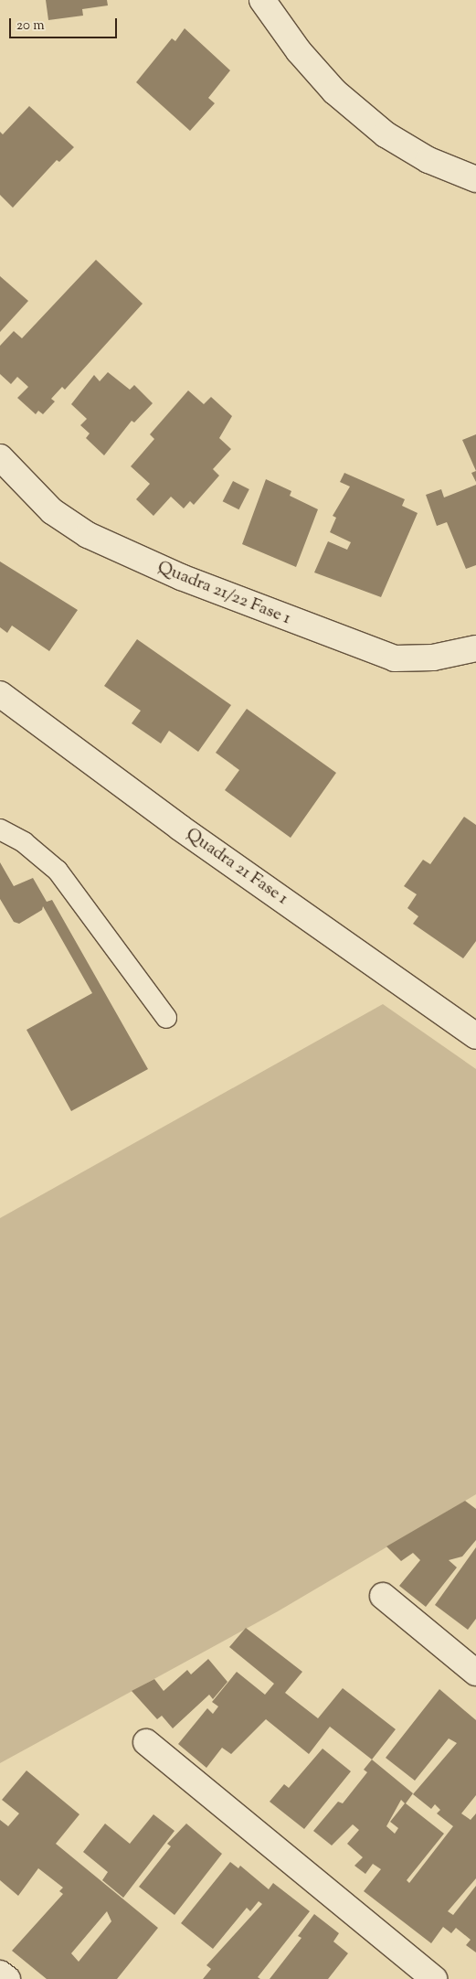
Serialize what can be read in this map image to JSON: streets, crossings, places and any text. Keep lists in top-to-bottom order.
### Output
{
  "streets": {
    "street": ["Quadra 21/22 Fase 1", "Quadra 21 Fase 1"]
  },
  "scale_bar": "20 m"
}
